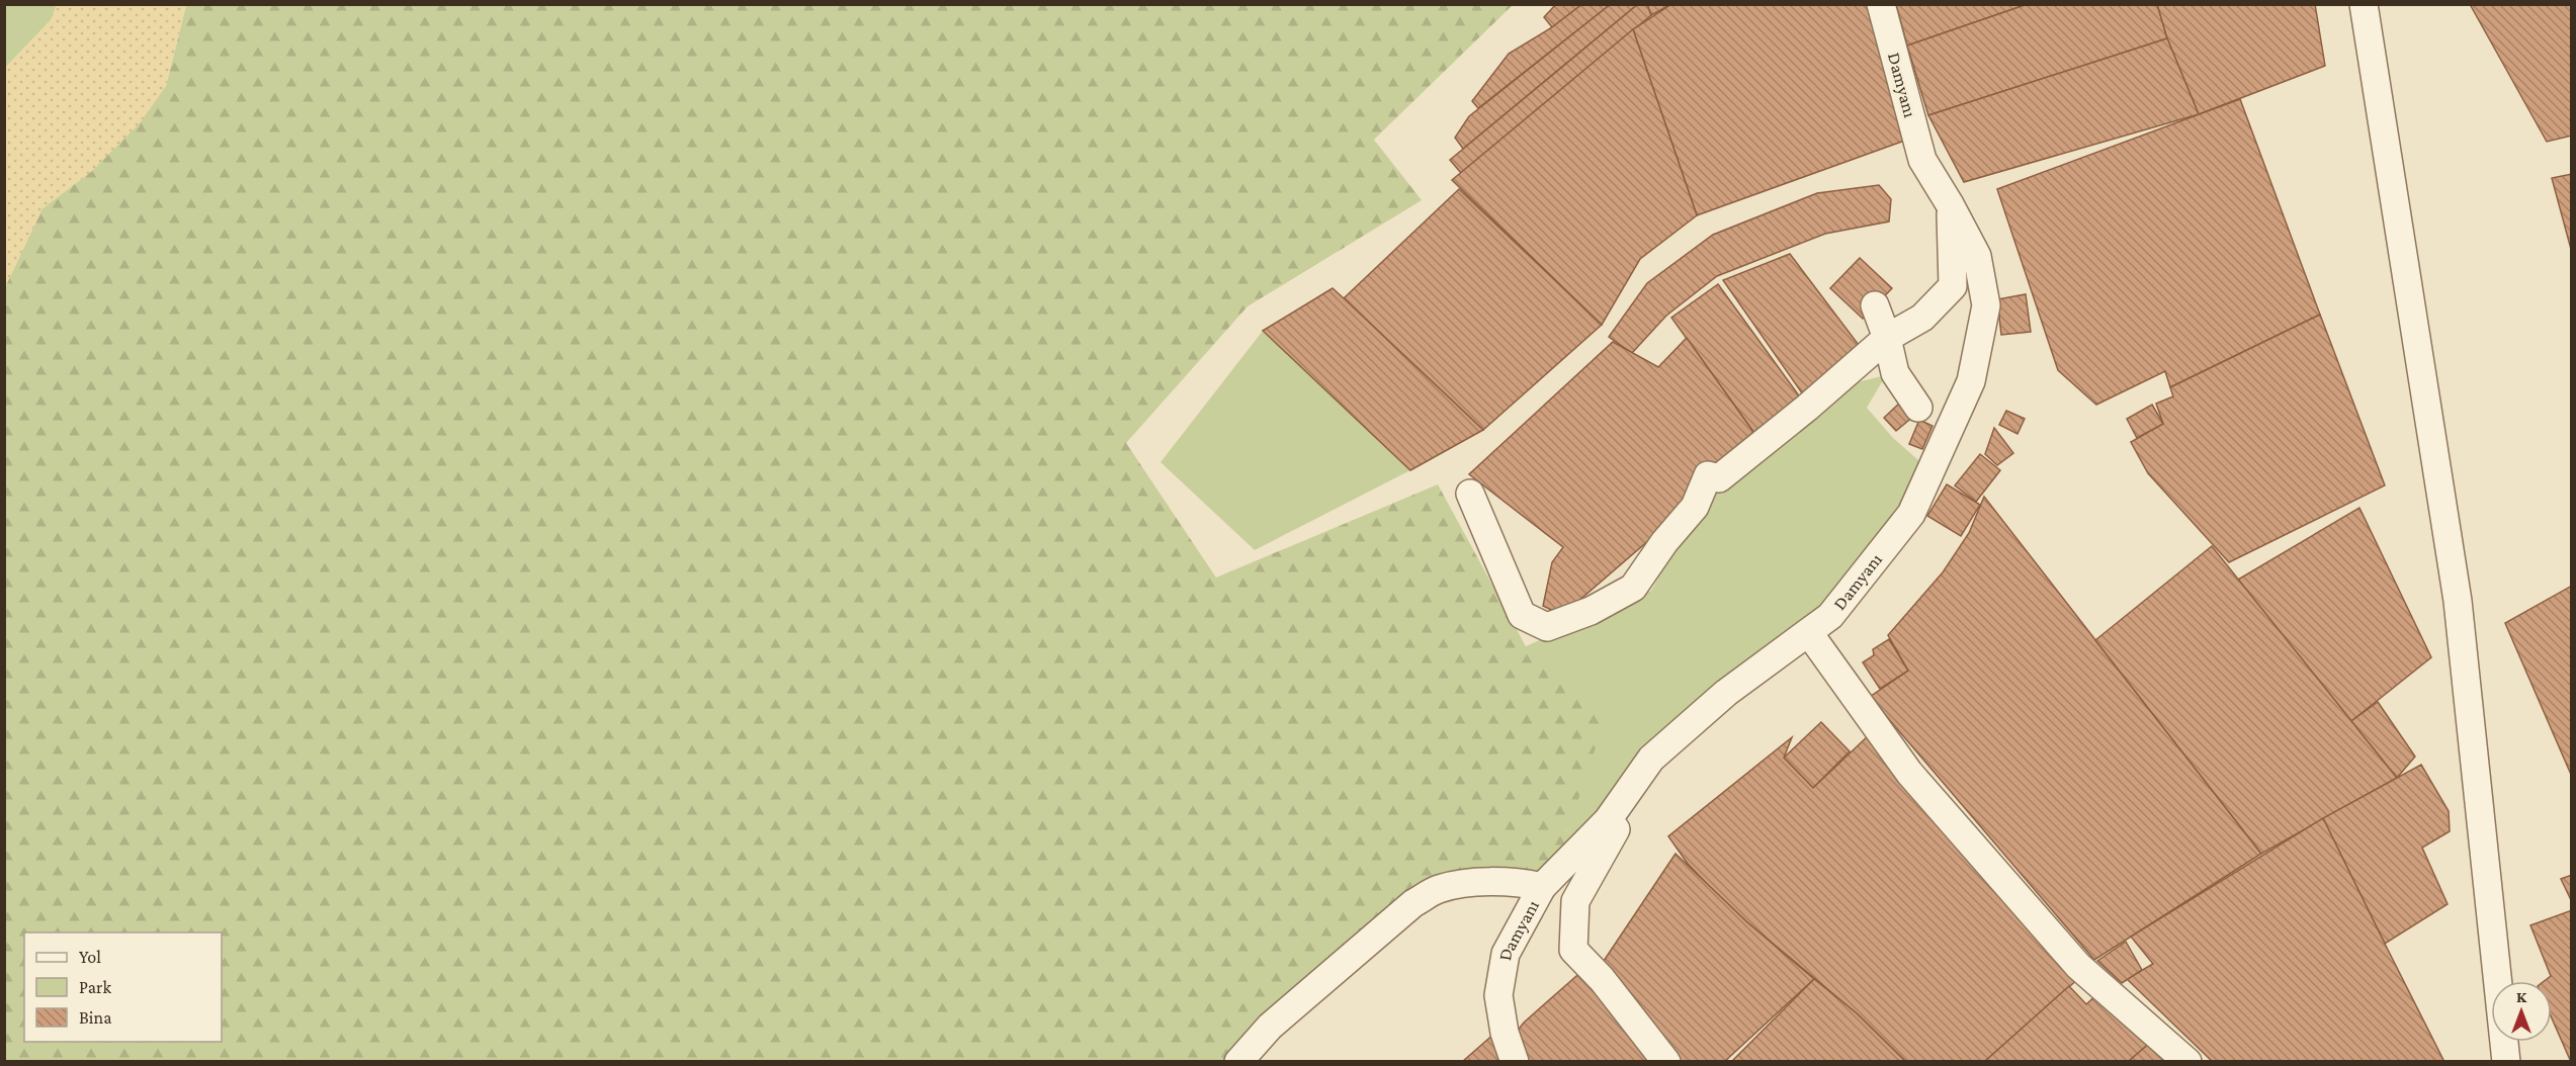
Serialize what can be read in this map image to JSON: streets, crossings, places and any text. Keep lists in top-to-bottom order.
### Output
{
  "streets": {
    "street": ["Damyanı"]
  },
  "legend": ["Yol", "Park", "Bina"],
  "north": "top"
}
